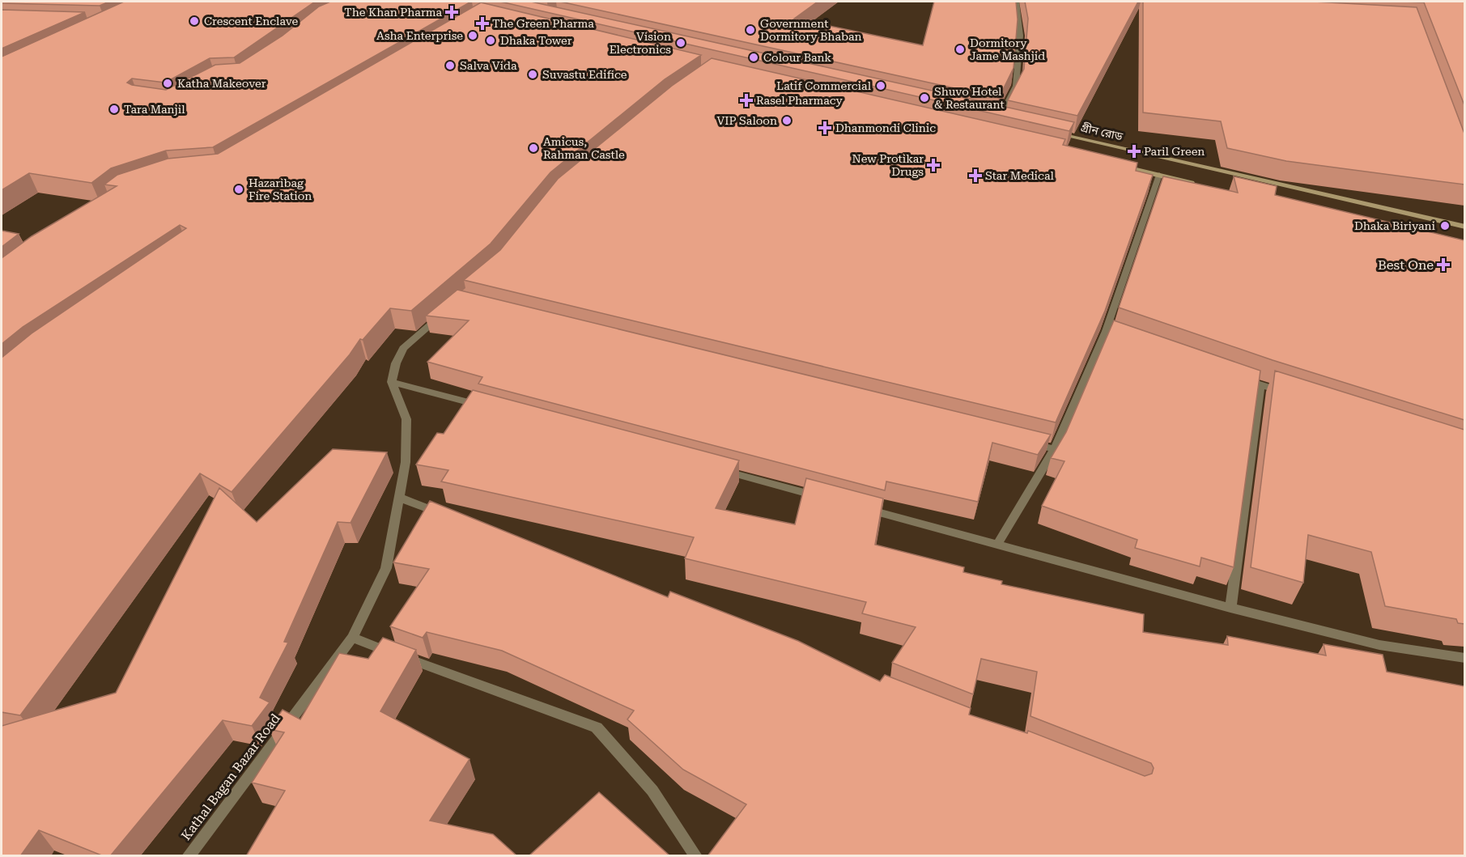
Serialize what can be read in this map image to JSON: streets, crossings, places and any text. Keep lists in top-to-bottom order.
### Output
{
  "streets": {
    "main road": ["গ্রীন রোড"],
    "street": ["Kathal Bagan Bazar Road"]
  },
  "places": {
    "health": [
      "The Khan Pharma",
      "The Green Pharma",
      "Rasel Pharmacy",
      "Dhanmondi Clinic",
      "Paril Green",
      "New Protikar Drugs",
      "Star Medical",
      "Best One"
    ],
    "other": [
      "Crescent Enclave",
      "Government Dormitory Bhaban",
      "Asha Enterprise",
      "Dhaka Tower",
      "Vision Electronics",
      "Dormitory Jame Mashjid",
      "Colour Bank",
      "Salva Vida",
      "Suvastu Edifice",
      "Katha Makeover",
      "Latif Commercial",
      "Shuvo Hotel & Restaurant",
      "Tara Manjil",
      "VIP Saloon",
      "Amicus, Rahman Castle",
      "Hazaribag Fire Station",
      "Dhaka Biriyani"
    ]
  }
}
